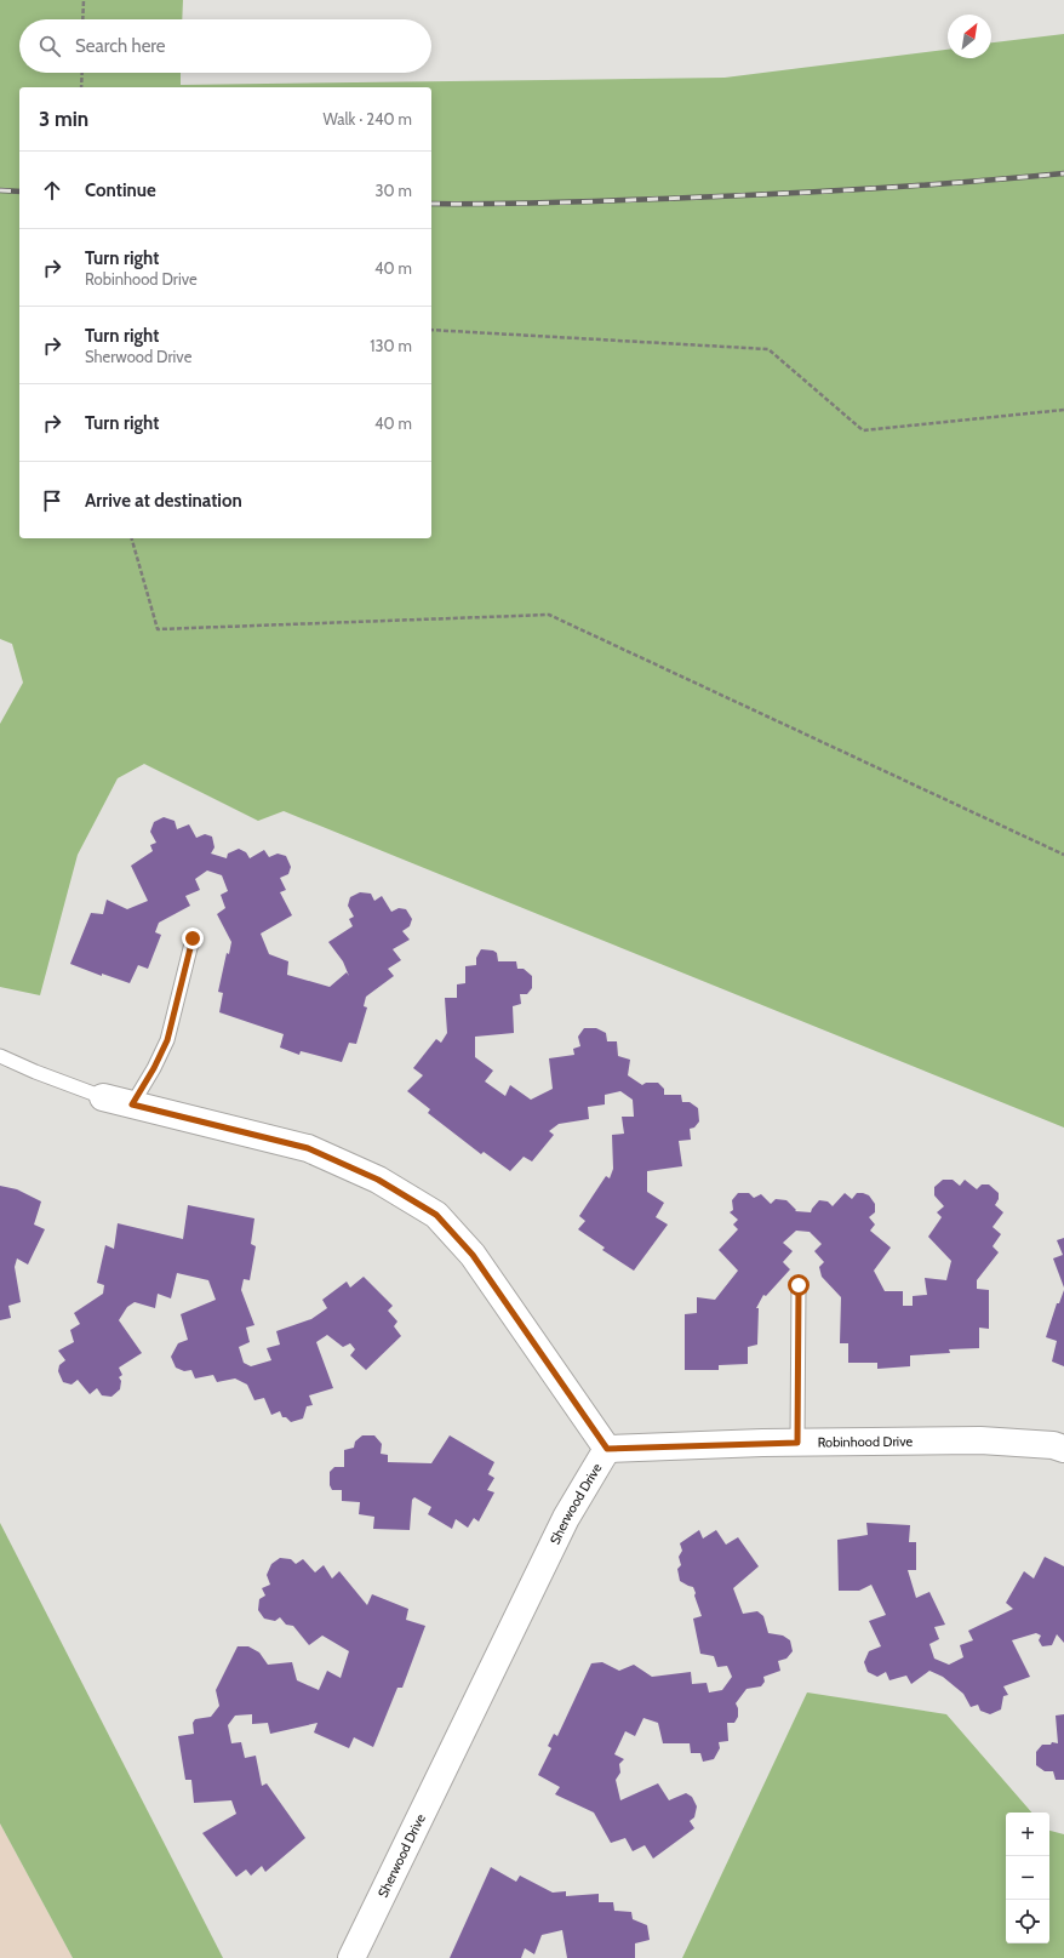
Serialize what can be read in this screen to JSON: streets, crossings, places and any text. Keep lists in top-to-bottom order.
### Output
{
  "streets": {
    "street": ["Robinhood Drive", "Sherwood Drive"]
  },
  "crossings": [
    ["Robinhood Drive", "Sherwood Drive"]
  ],
  "north": "top right",
  "page": {
    "search": "Search here",
    "heading": ["3 min", "Walk · 240 m"],
    "list": [
      ["Continue", "30 m"],
      ["Turn right", "Robinhood Drive", "40 m"],
      ["Turn right", "Sherwood Drive", "130 m"],
      ["Turn right", "40 m"],
      "Arrive at destination"
    ],
    "map_buttons": ["+", "−"]
  }
}
